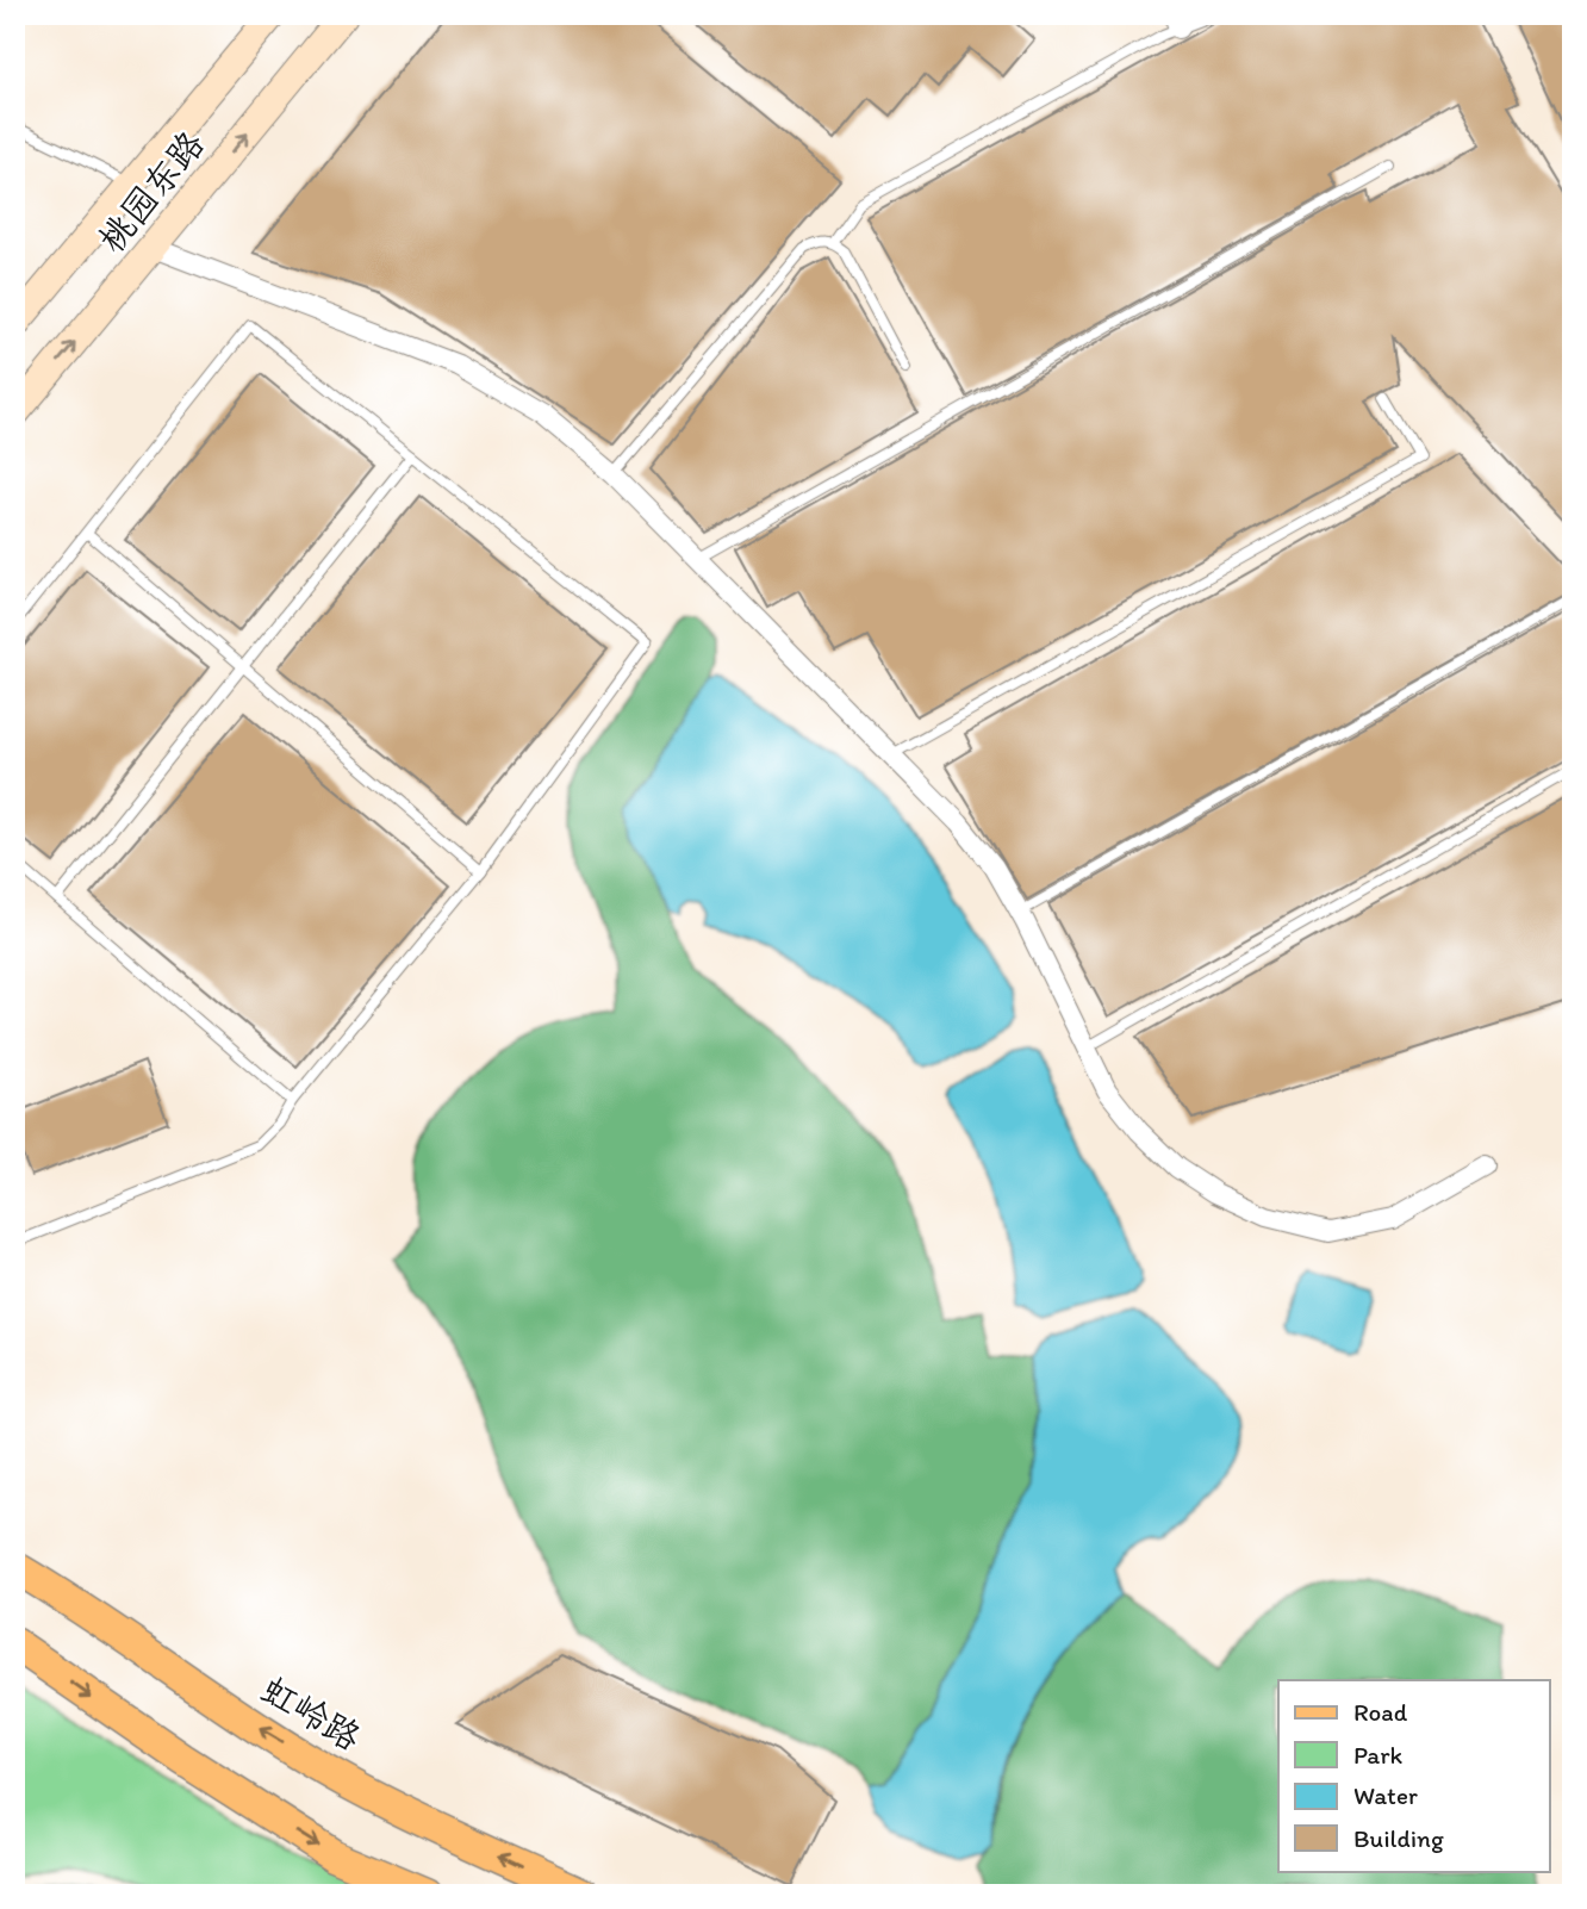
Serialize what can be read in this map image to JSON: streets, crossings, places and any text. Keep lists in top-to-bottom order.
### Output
{
  "streets": {
    "main road": ["桃园东路", "虹岭路"]
  },
  "legend": [
    "Road",
    "Park",
    "Water",
    "Building"
  ]
}
